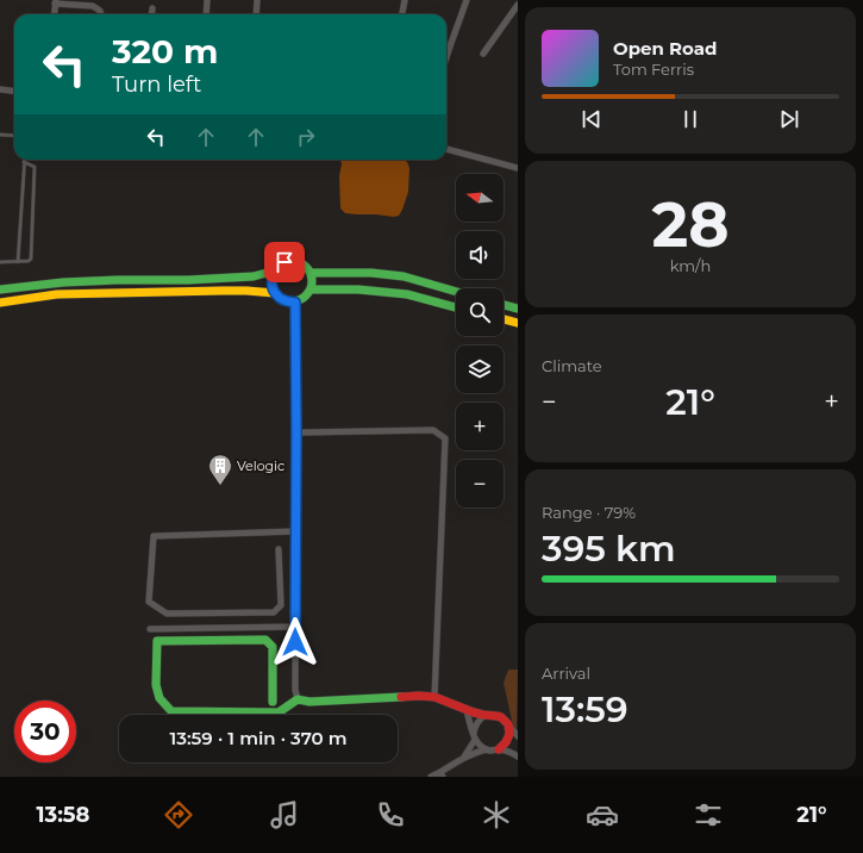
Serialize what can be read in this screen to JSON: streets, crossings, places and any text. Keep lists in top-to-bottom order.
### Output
{
  "places": {
    "building": ["Velogic"]
  },
  "north": "left",
  "page": {
    "turn": ["320 m", "Turn left"],
    "song": ["Open Road", "Tom Ferris"],
    "tile": [
      ["28", "km/h"],
      "Climate",
      ["Range · 79%", "395 km"],
      ["Arrival", "13:59"]
    ],
    "map_buttons": ["+", "−"],
    "heat": ["−", "21°", "+"],
    "limit": "30",
    "trip": "13:59 · 1 min · 370 m",
    "tabs": ["13:58", "21°"]
  }
}
